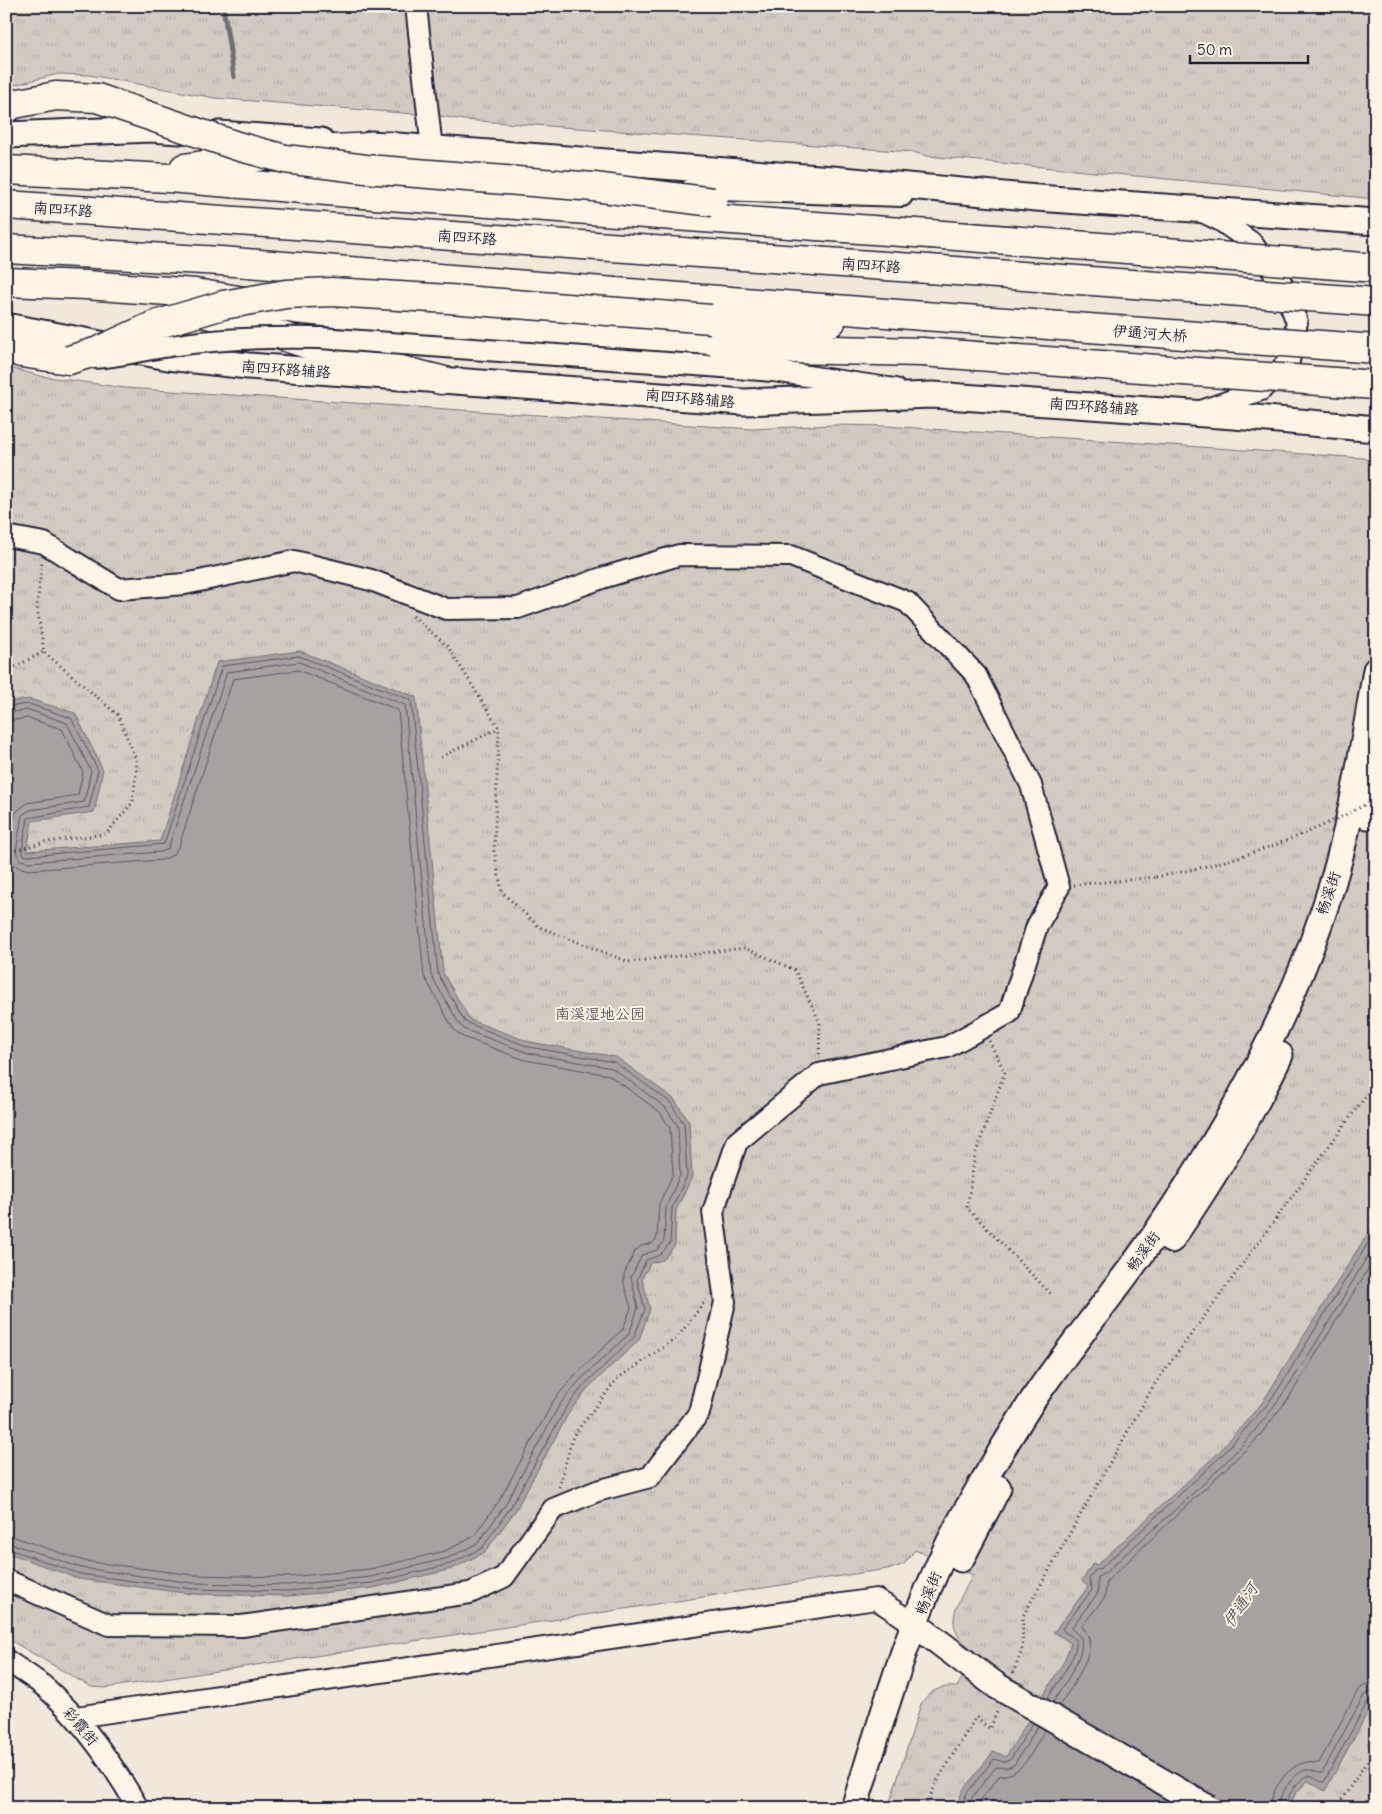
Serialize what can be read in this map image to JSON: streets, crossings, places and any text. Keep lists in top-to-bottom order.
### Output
{
  "streets": {
    "highway": ["南四环路", "伊通河大桥"],
    "main road": ["南四环路辅路", "畅溪街"],
    "street": ["彩霞街"]
  },
  "water": ["伊通河"],
  "parks": ["南溪湿地公园"],
  "scale_bar": "50 m"
}
